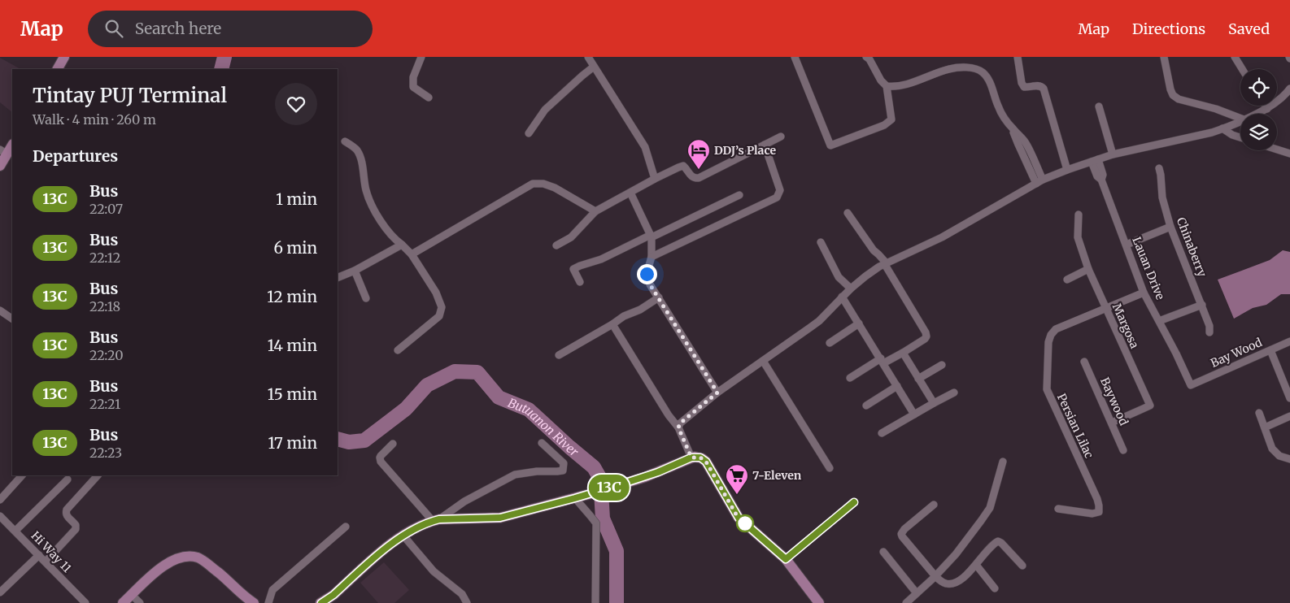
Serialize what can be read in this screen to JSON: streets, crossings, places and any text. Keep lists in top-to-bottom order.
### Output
{
  "streets": {
    "street": [
      "Chinaberry",
      "Lauan Drive",
      "Margosa",
      "Bay Wood",
      "Baywood",
      "Persian Lilac",
      "Hi Way 11"
    ]
  },
  "crossings": [
    ["Lauan Drive", "Bay Wood"],
    ["Lauan Drive", "Persian Lilac"],
    ["Margosa", "Baywood"],
    ["Margosa", "Persian Lilac"]
  ],
  "water": ["Butuanon River"],
  "places": {
    "hotel": ["DDJ’s Place"],
    "supermarket": ["7-Eleven"]
  },
  "lines": ["bus line 13C"],
  "page": {
    "header": "Map",
    "search": "Search here",
    "nav": ["Map", "Directions", "Saved"],
    "on_map": "13C",
    "heading": [
      ["Tintay PUJ Terminal", "Walk · 4 min · 260 m"],
      "Departures"
    ],
    "list": [
      {
        "mark": "13C",
        "name": "Bus",
        "note": "22:07",
        "value": "1 min"
      },
      {
        "mark": "13C",
        "name": "Bus",
        "note": "22:12",
        "value": "6 min"
      },
      {
        "mark": "13C",
        "name": "Bus",
        "note": "22:18",
        "value": "12 min"
      },
      {
        "mark": "13C",
        "name": "Bus",
        "note": "22:20",
        "value": "14 min"
      },
      {
        "mark": "13C",
        "name": "Bus",
        "note": "22:21",
        "value": "15 min"
      },
      {
        "mark": "13C",
        "name": "Bus",
        "note": "22:23",
        "value": "17 min"
      }
    ]
  }
}
